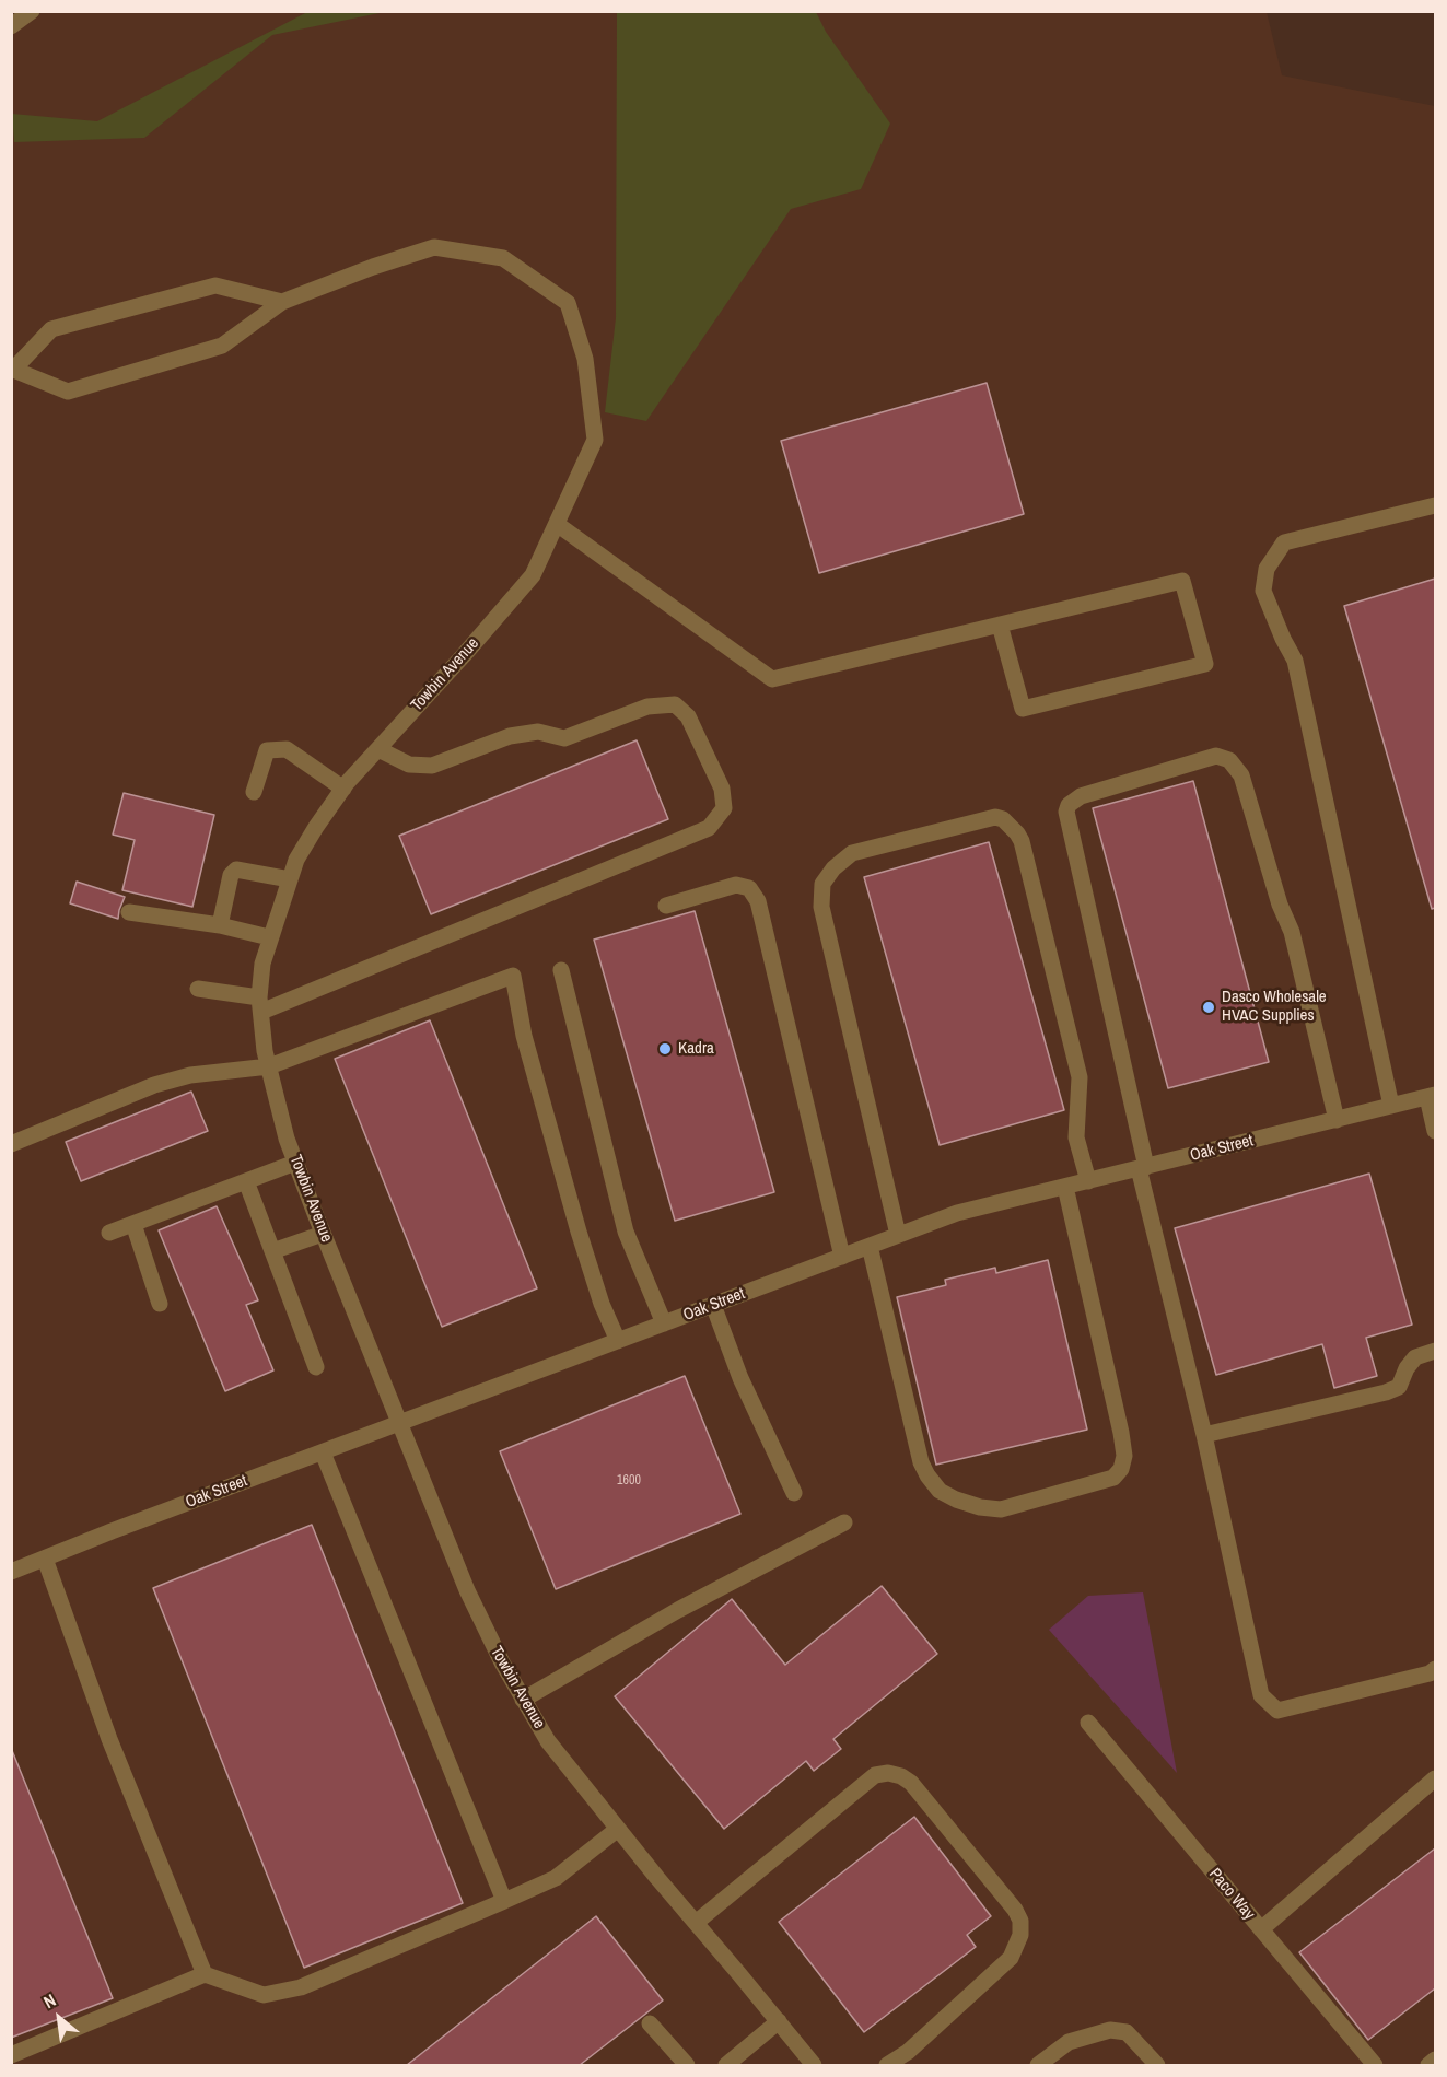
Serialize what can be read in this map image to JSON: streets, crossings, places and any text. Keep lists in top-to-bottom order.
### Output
{
  "streets": {
    "street": ["Towbin Avenue", "Oak Street", "Paco Way"]
  },
  "crossings": [
    ["Towbin Avenue", "Oak Street"]
  ],
  "places": ["Dasco Wholesale HVAC Supplies", "Kadra"],
  "house_numbers": ["1600"],
  "north": "top left"
}
